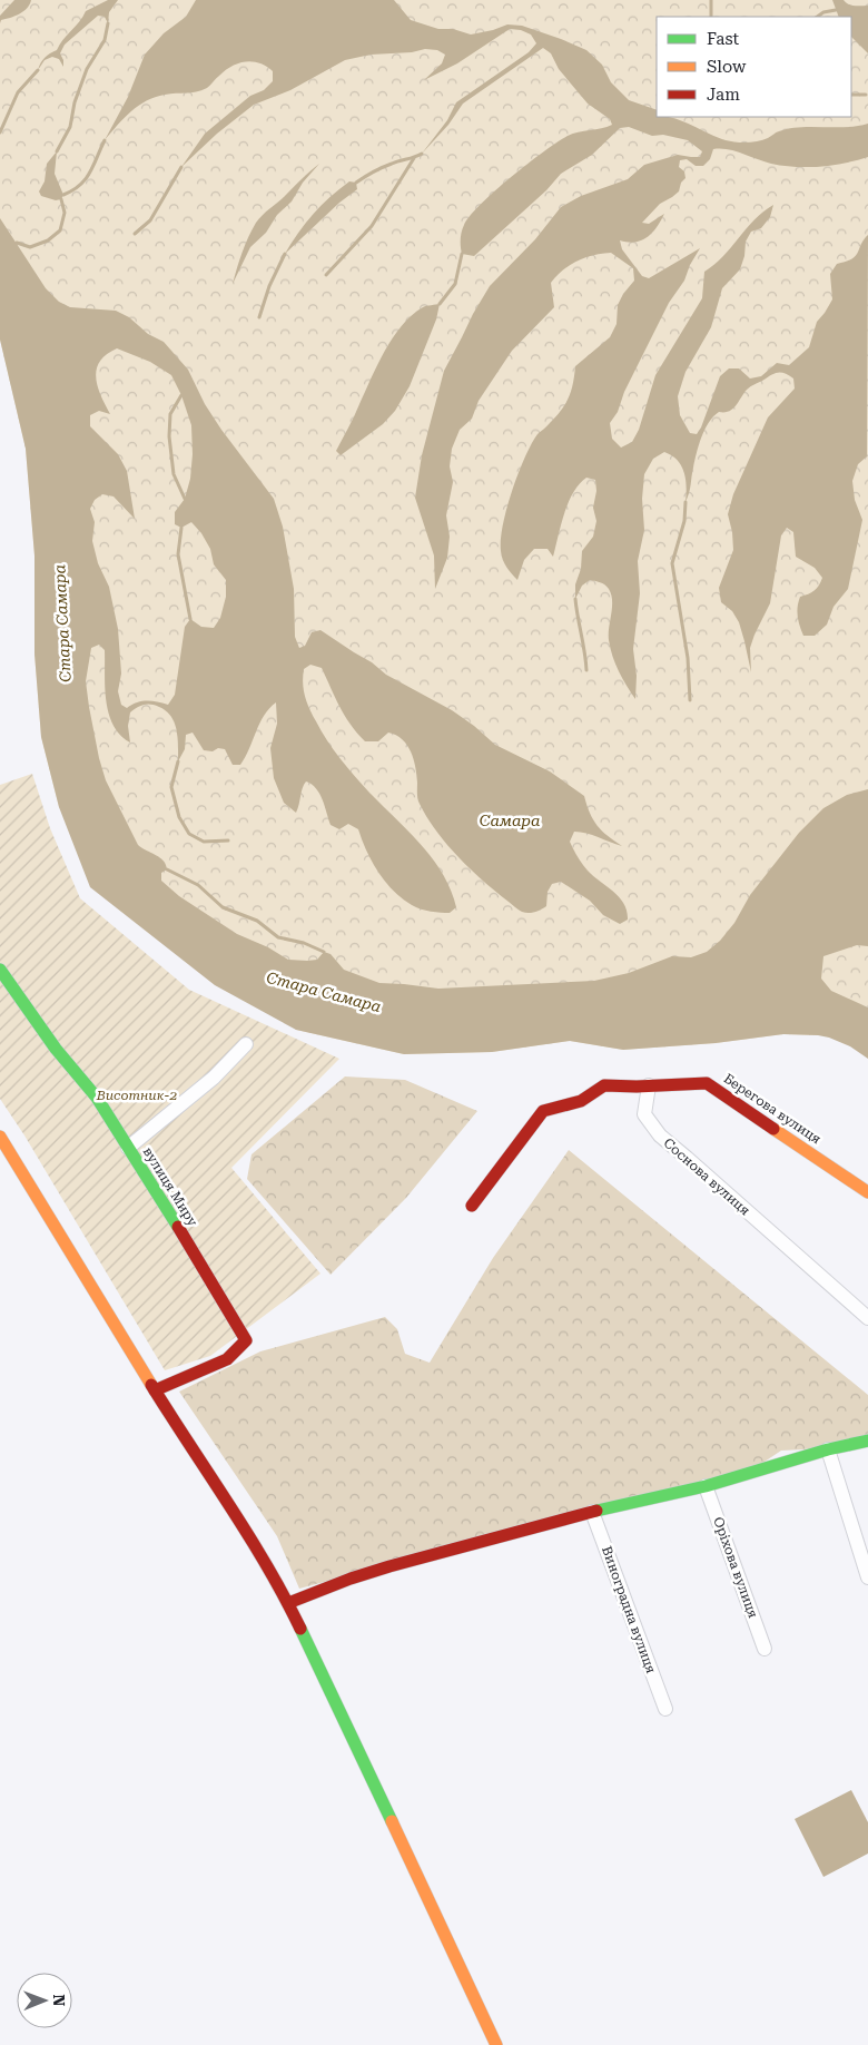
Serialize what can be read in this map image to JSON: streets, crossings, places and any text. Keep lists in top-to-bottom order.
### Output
{
  "streets": {
    "street": [
      "Берегова вулиця",
      "Соснова вулиця",
      "вулиця Миру",
      "Оріхова вулиця",
      "Виноградна вулиця"
    ]
  },
  "crossings": [
    ["Берегова вулиця", "Соснова вулиця"]
  ],
  "water": ["Стара Самара", "Самара"],
  "parks": ["Висотник-2"],
  "legend": ["Fast", "Slow", "Jam"],
  "north": "right"
}
